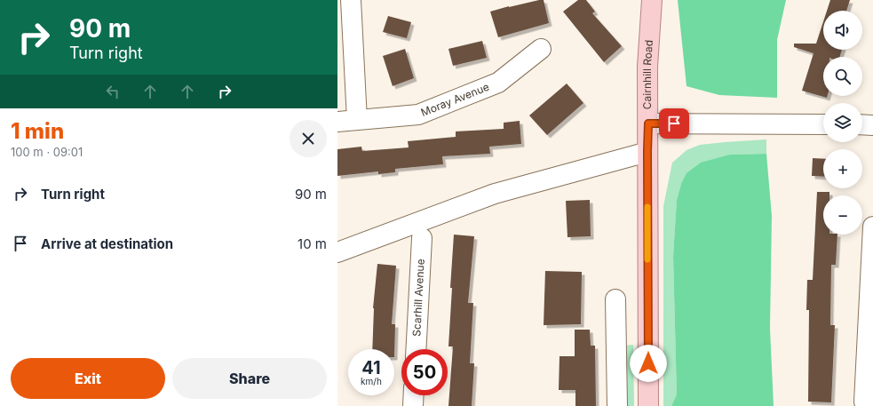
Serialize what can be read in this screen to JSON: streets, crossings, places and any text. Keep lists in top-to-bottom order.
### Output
{
  "streets": {
    "main road": ["Cairnhill Road"],
    "street": ["Moray Avenue", "Scarhill Avenue"]
  },
  "page": {
    "turn": ["90 m", "Turn right"],
    "map_buttons": ["+", "−"],
    "heading": ["1 min", "100 m · 09:01"],
    "list": [
      {
        "name": "Turn right",
        "value": "90 m"
      },
      {
        "name": "Arrive at destination",
        "value": "10 m"
      }
    ],
    "speed": "41 km/h",
    "limit": "50",
    "buttons": ["Exit", "Share"]
  }
}
